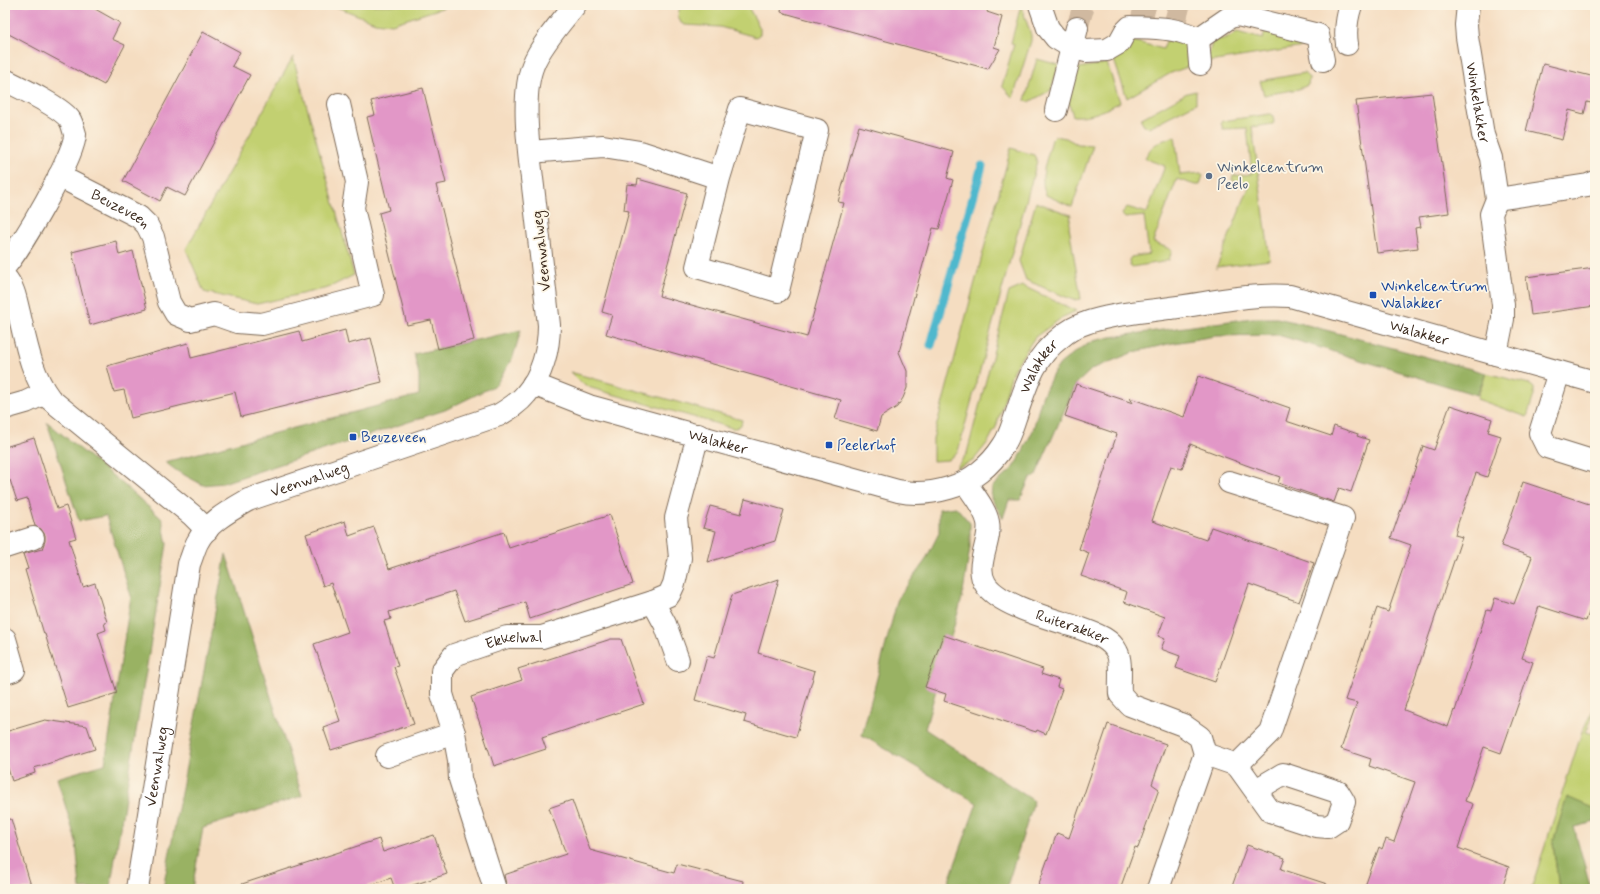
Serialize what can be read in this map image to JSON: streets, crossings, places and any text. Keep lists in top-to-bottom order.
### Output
{
  "streets": {
    "street": [
      "Winkelakker",
      "Beuzeveen",
      "Veenwalweg",
      "Walakker",
      "Ruiterakker",
      "Ekkelwal"
    ]
  },
  "crossings": [
    ["Winkelakker", "Walakker"],
    ["Veenwalweg", "Walakker"],
    ["Walakker", "Ruiterakker"],
    ["Walakker", "Ekkelwal"]
  ],
  "places": {
    "other": ["Winkelcentrum Peelo"],
    "transit": ["Winkelcentrum Walakker", "Beuzeveen", "Peelerhof"]
  }
}
